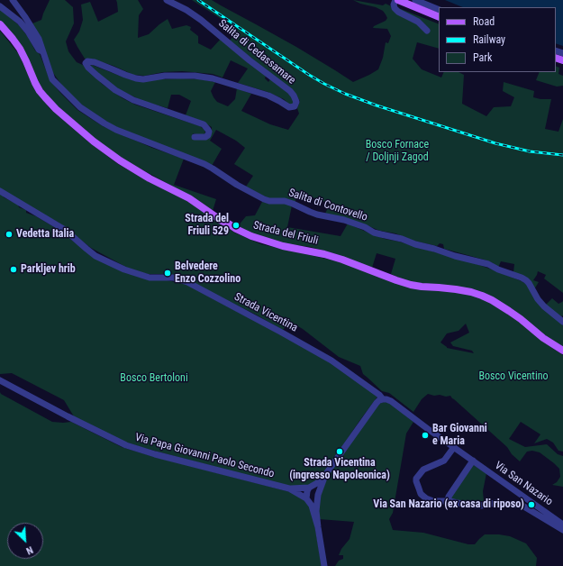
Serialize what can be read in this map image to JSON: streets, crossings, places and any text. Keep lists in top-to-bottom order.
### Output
{
  "streets": {
    "main road": ["Strada del Friuli"],
    "street": [
      "Salita di Cedassamare",
      "Salita di Contovello",
      "Strada Vicentina",
      "Via Papa Giovanni Paolo Secondo",
      "Via San Nazario"
    ]
  },
  "crossings": [
    ["Strada Vicentina", "Via San Nazario"]
  ],
  "parks": ["Bosco Fornace / Doljnji Zagod", "Bosco Vicentino", "Bosco Bertoloni"],
  "places": [
    "Strada del Friuli 529",
    "Vedetta Italia",
    "Parkljev hrib",
    "Belvedere Enzo Cozzolino",
    "Bar Giovanni e Maria",
    "Strada Vicentina (ingresso Napoleonica)",
    "Via San Nazario (ex casa di riposo)"
  ],
  "legend": ["Road", "Railway", "Park"],
  "north": "bottom right"
}
